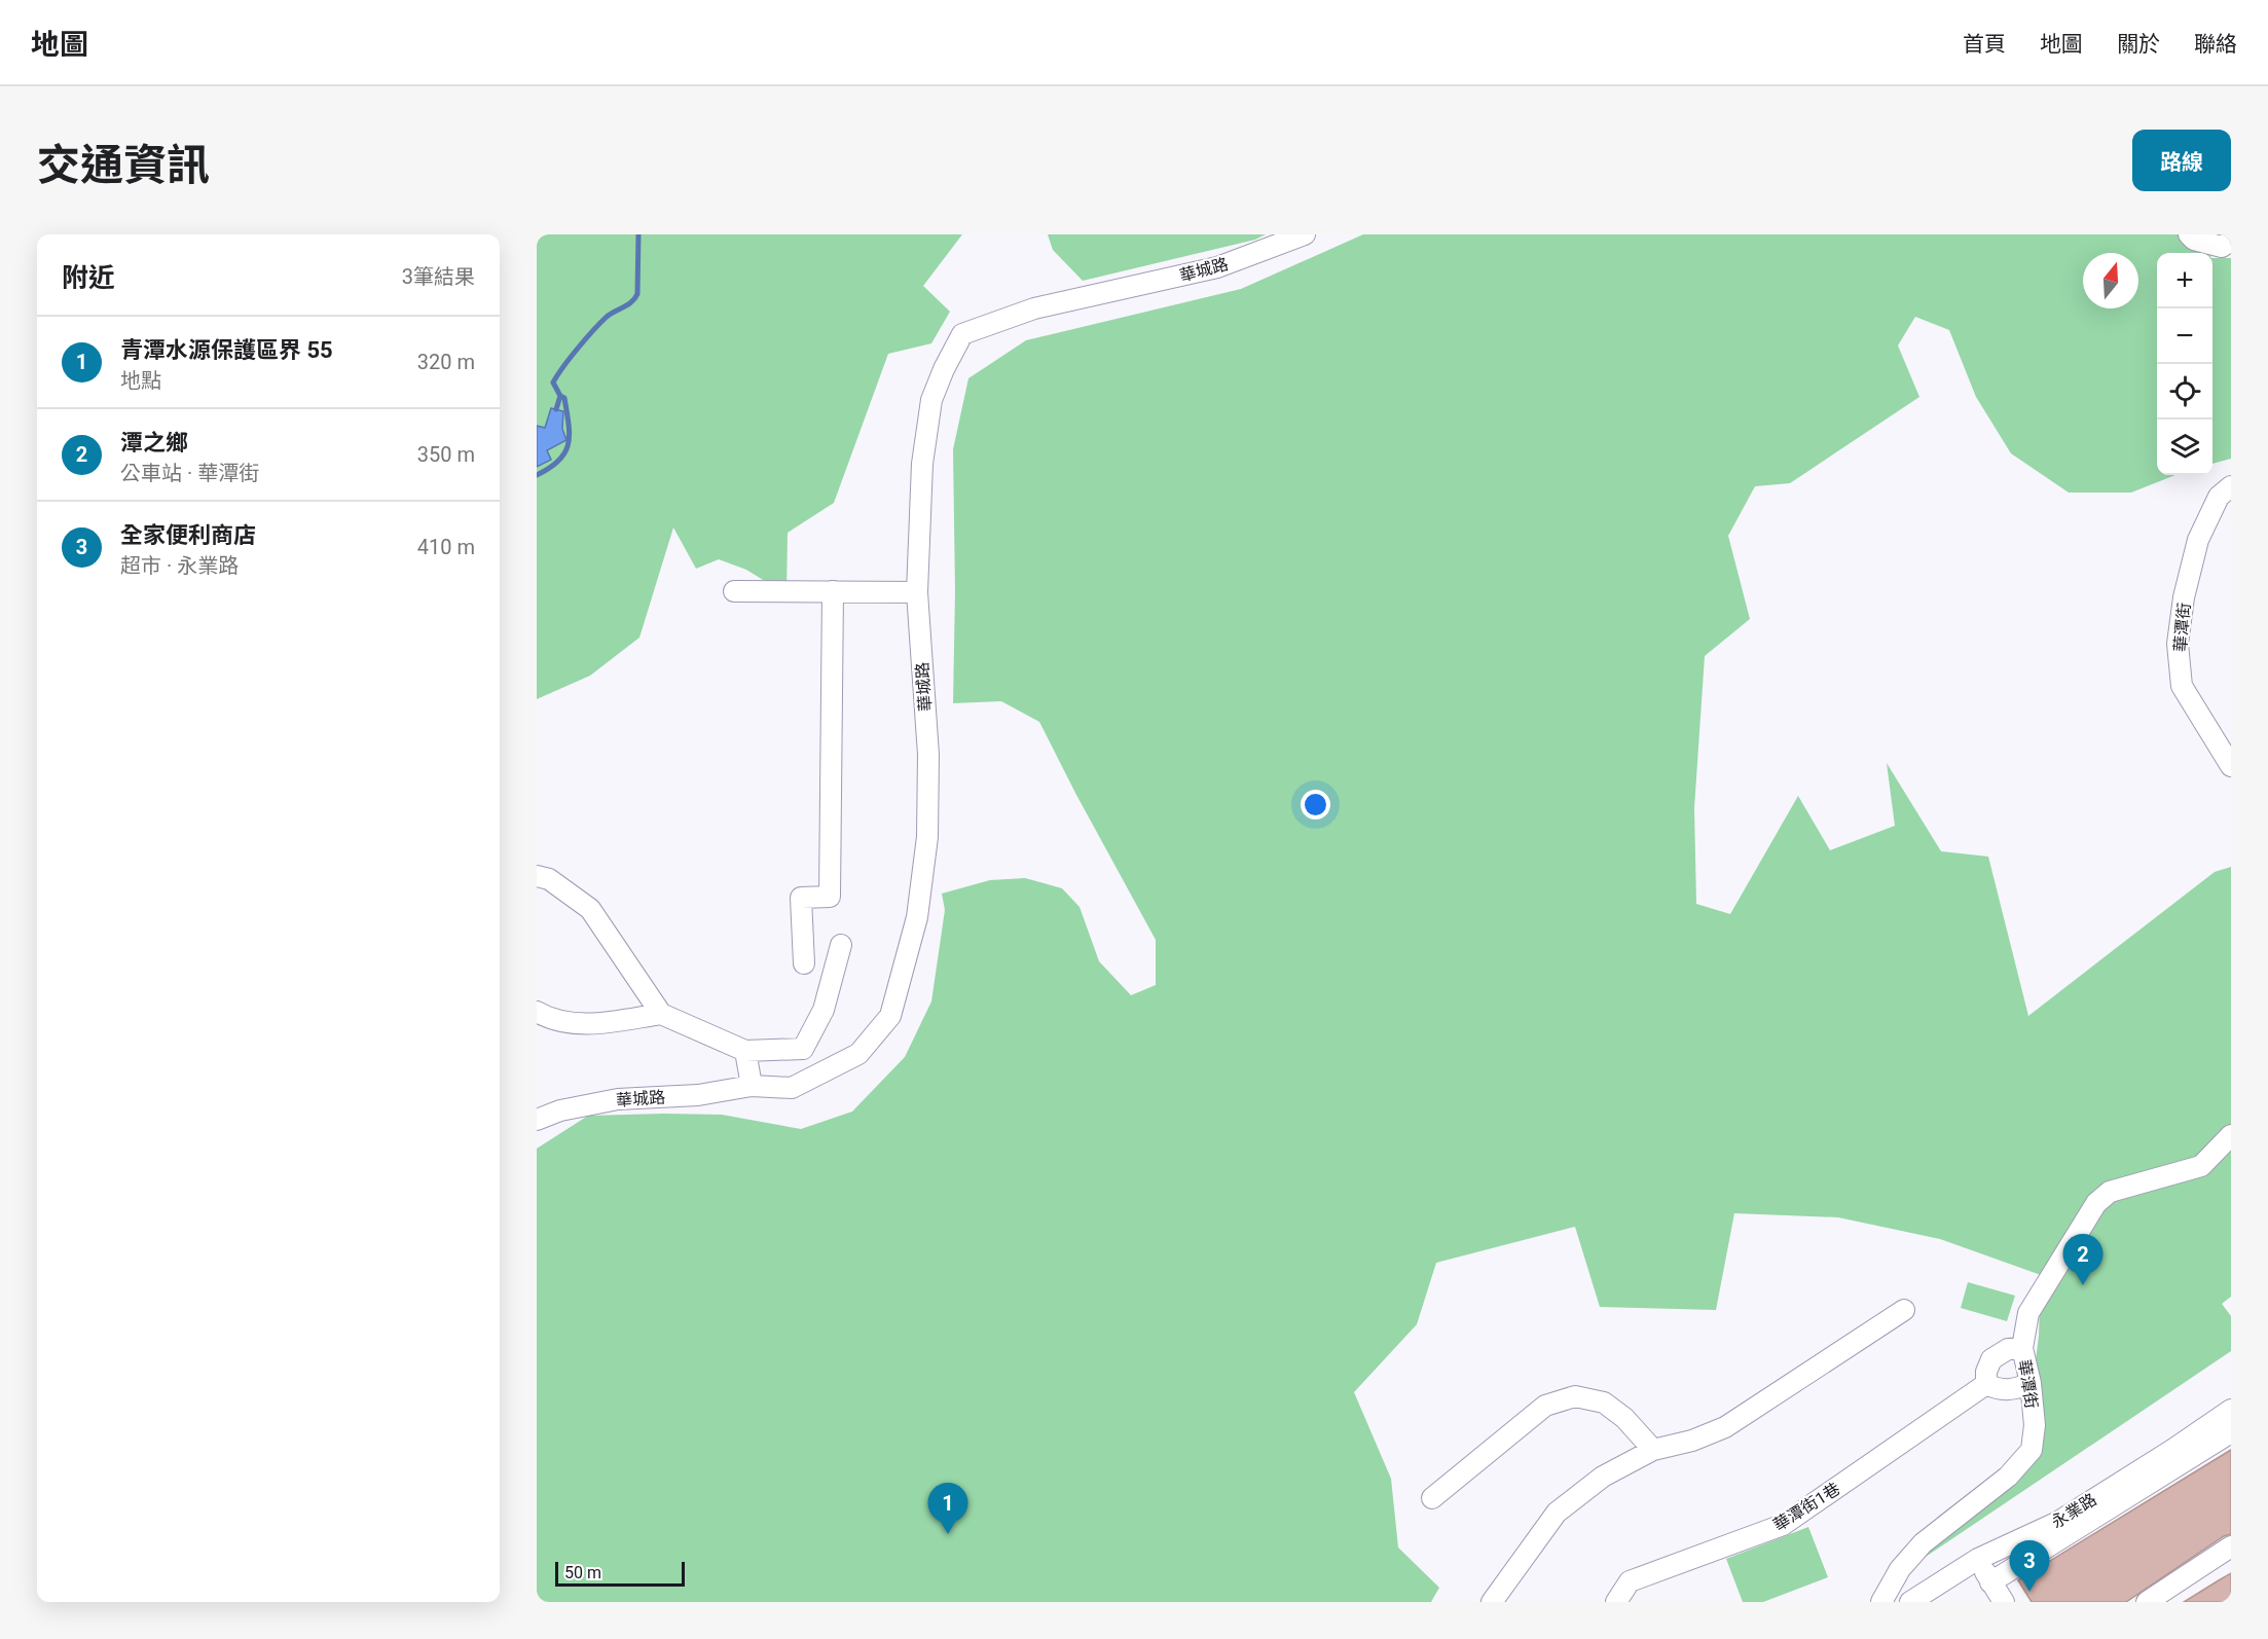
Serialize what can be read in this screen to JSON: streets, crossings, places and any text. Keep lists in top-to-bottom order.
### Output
{
  "streets": {
    "street": [
      "華城路",
      "華潭街",
      "華潭街1巷",
      "永業路"
    ]
  },
  "crossings": [
    ["華潭街", "華潭街1巷"]
  ],
  "scale_bar": "50 m",
  "north": "top",
  "page": {
    "header": "地圖",
    "nav": [
      "首頁",
      "地圖",
      "關於",
      "聯絡"
    ],
    "title": "交通資訊",
    "buttons": "路線",
    "heading": ["附近", "3筆結果"],
    "map_buttons": ["+", "−"],
    "list": [
      {
        "mark": "1",
        "name": "青潭水源保護區界 55",
        "note": "地點",
        "value": "320 m"
      },
      {
        "mark": "2",
        "name": "潭之鄉",
        "note": "公車站 · 華潭街",
        "value": "350 m"
      },
      {
        "mark": "3",
        "name": "全家便利商店",
        "note": "超市 · 永業路",
        "value": "410 m"
      }
    ],
    "pins": ["2", "1", "3"],
    "scale": "50 m"
  }
}
